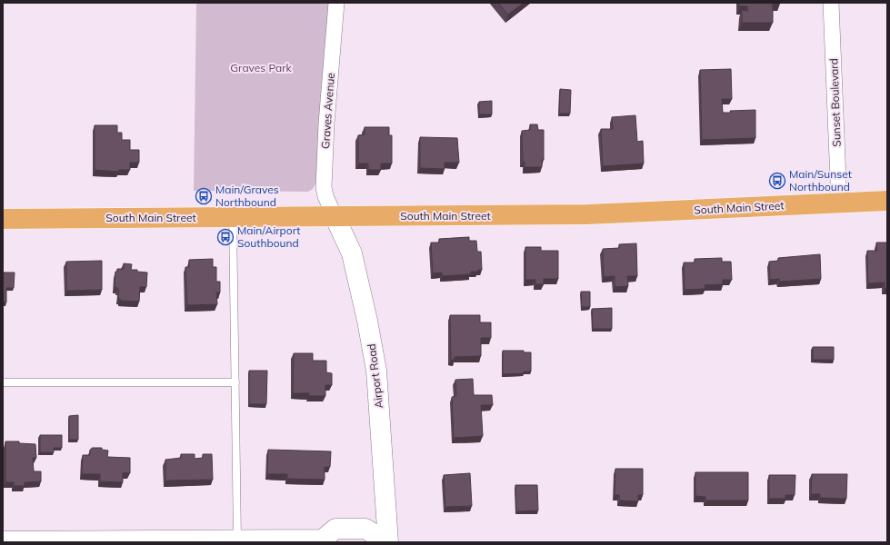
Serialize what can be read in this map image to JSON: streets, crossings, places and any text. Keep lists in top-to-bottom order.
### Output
{
  "streets": {
    "main road": ["South Main Street"],
    "street": ["Sunset Boulevard", "Graves Avenue", "Airport Road"]
  },
  "crossings": [
    ["Sunset Boulevard", "South Main Street"],
    ["Graves Avenue", "South Main Street"],
    ["Graves Avenue", "Airport Road"],
    ["South Main Street", "Airport Road"]
  ],
  "parks": ["Graves Park"],
  "places": {
    "bus stop": ["Main/Sunset Northbound", "Main/Graves Northbound", "Main/Airport Southbound"]
  }
}
